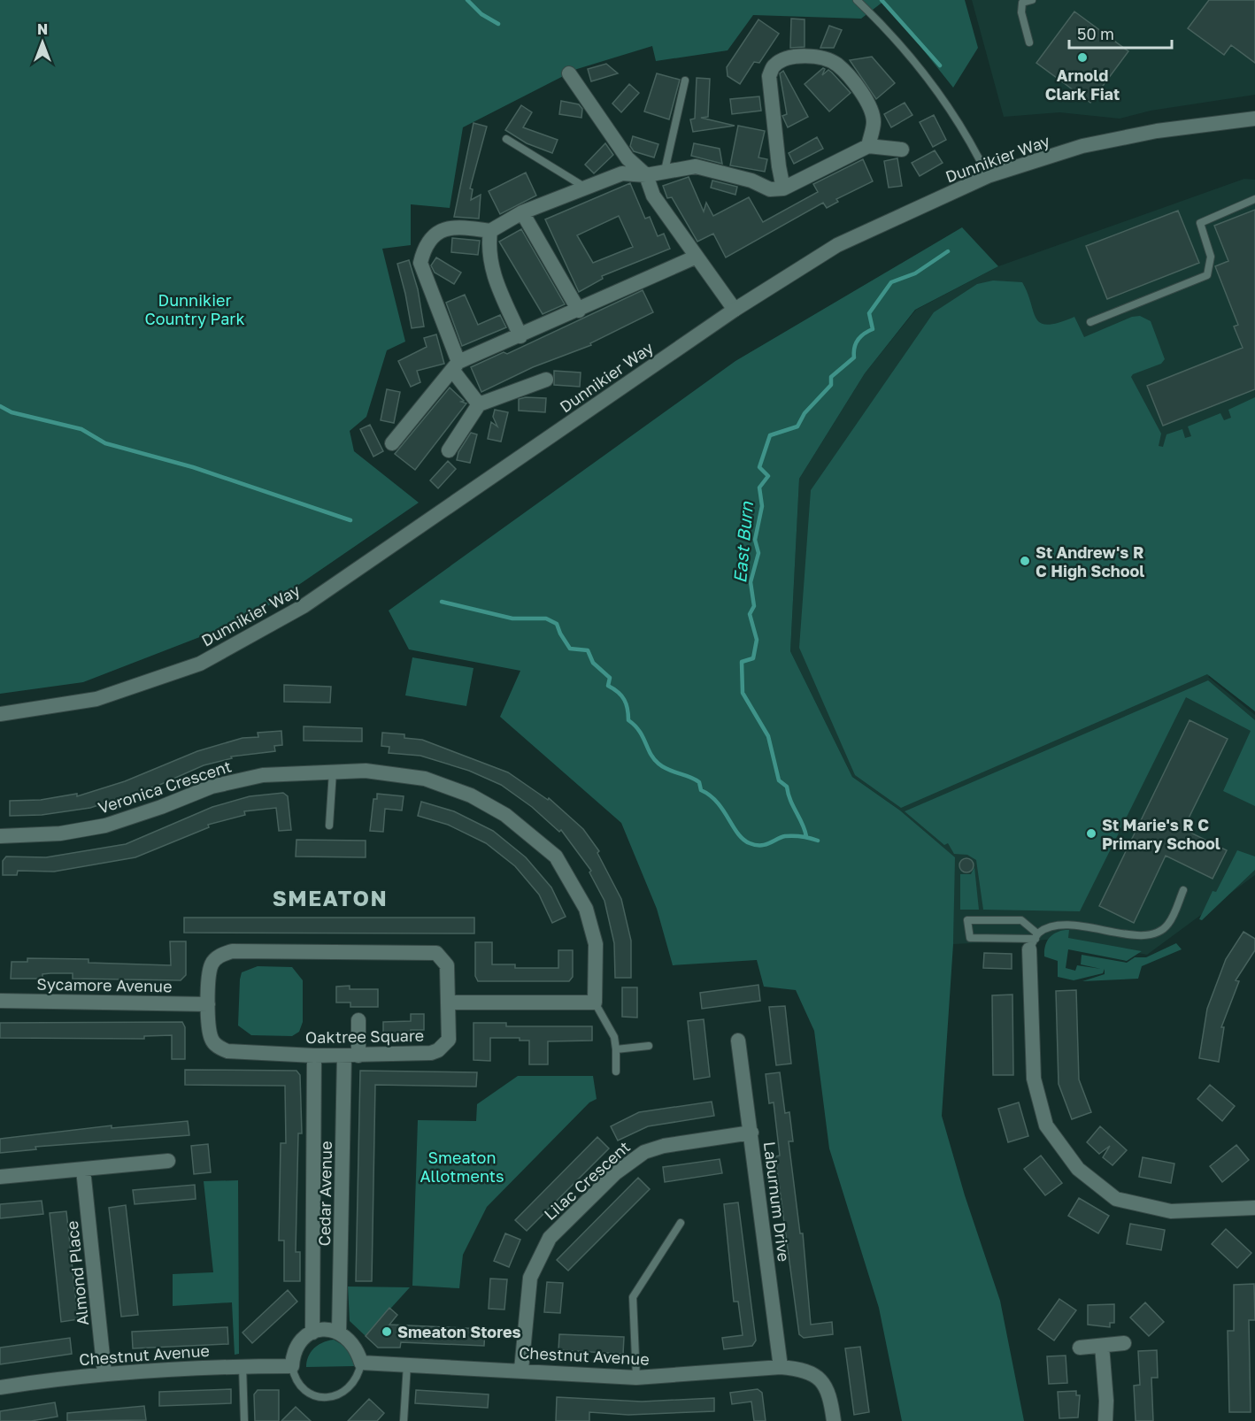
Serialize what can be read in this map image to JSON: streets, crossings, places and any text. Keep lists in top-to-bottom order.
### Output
{
  "streets": {
    "street": [
      "Dunnikier Way",
      "Veronica Crescent",
      "Sycamore Avenue",
      "Oaktree Square",
      "Lilac Crescent",
      "Cedar Avenue",
      "Laburnum Drive",
      "Almond Place",
      "Chestnut Avenue"
    ]
  },
  "crossings": [
    ["Sycamore Avenue", "Oaktree Square"],
    ["Oaktree Square", "Cedar Avenue"],
    ["Lilac Crescent", "Laburnum Drive"],
    ["Lilac Crescent", "Chestnut Avenue"],
    ["Cedar Avenue", "Chestnut Avenue"],
    ["Laburnum Drive", "Chestnut Avenue"],
    ["Almond Place", "Chestnut Avenue"]
  ],
  "districts": ["SMEATON"],
  "water": ["East Burn"],
  "parks": ["Dunnikier Country Park", "Smeaton Allotments"],
  "places": [
    "Arnold Clark Fiat",
    "St Andrew's R C High School",
    "St Marie's R C Primary School",
    "Smeaton Stores"
  ],
  "scale_bar": "50 m",
  "north": "top"
}
